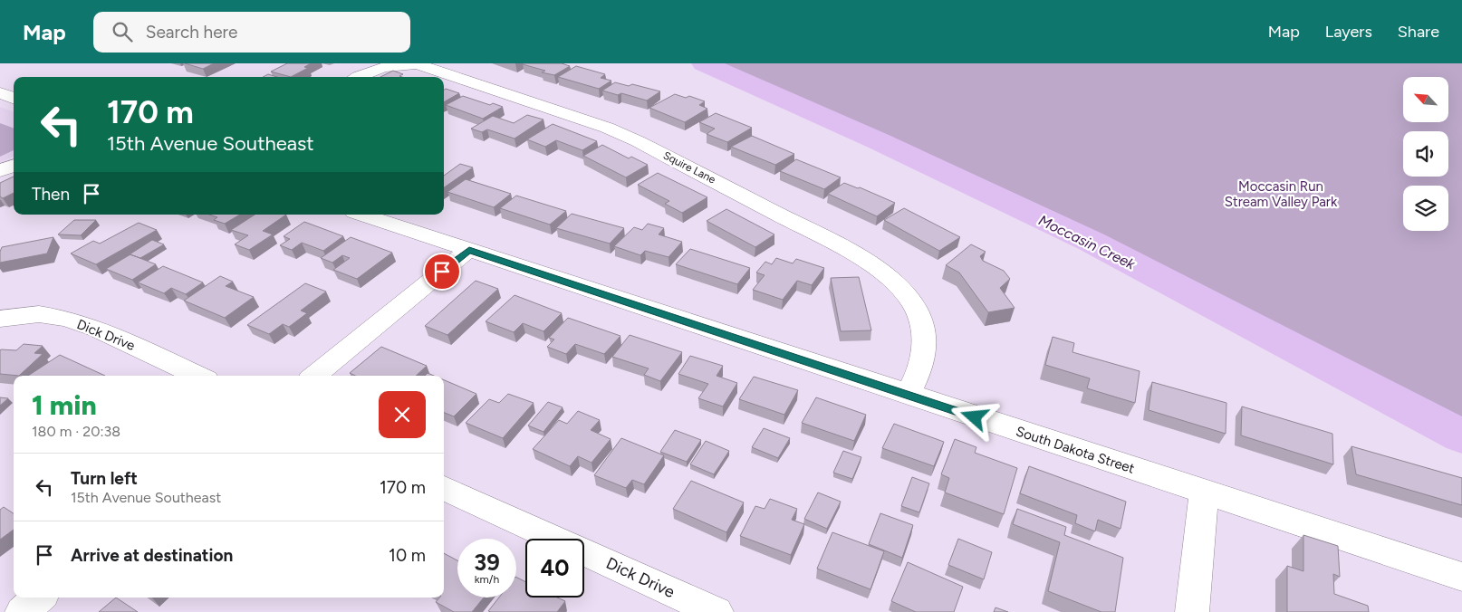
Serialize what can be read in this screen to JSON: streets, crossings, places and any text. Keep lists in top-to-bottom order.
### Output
{
  "streets": {
    "street": ["Squire Lane", "Dick Drive", "South Dakota Street"]
  },
  "crossings": [
    ["Squire Lane", "South Dakota Street"]
  ],
  "water": ["Moccasin Creek"],
  "parks": ["Moccasin Run Stream Valley Park"],
  "north": "top left",
  "page": {
    "header": "Map",
    "search": "Search here",
    "nav": ["Map", "Layers", "Share"],
    "turn": ["170 m", "15th Avenue Southeast"],
    "then": "Then",
    "heading": ["1 min", "180 m · 20:38"],
    "list": [
      {
        "name": "Turn left",
        "note": "15th Avenue Southeast",
        "value": "170 m"
      },
      {
        "name": "Arrive at destination",
        "value": "10 m"
      }
    ],
    "speed": "39 km/h",
    "limit": "40"
  }
}
